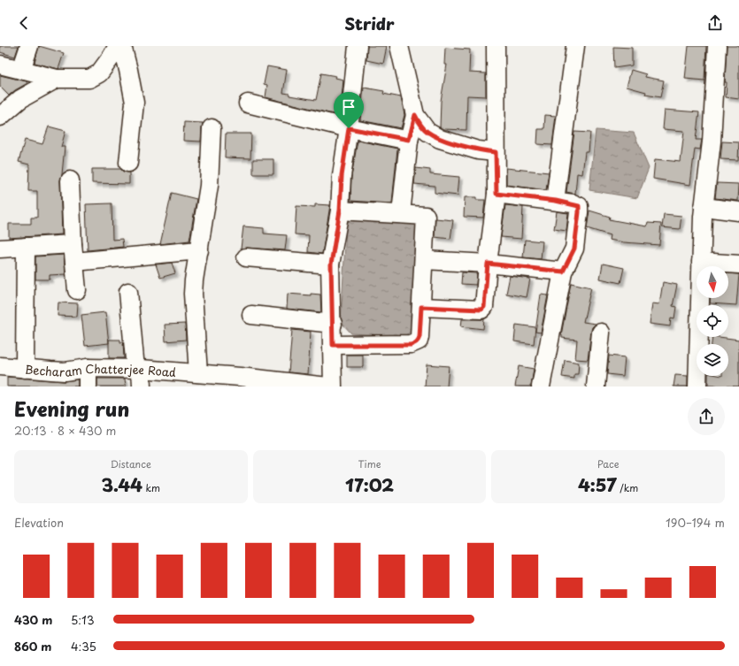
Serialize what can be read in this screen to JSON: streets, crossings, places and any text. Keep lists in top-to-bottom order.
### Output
{
  "streets": {
    "street": ["Becharam Chatterjee Road"]
  },
  "north": "bottom",
  "page": {
    "header": "Stridr",
    "heading": ["Evening run", "20:13 · 8 × 430 m"],
    "stats": [
      ["Distance", "3.44 km"],
      ["Time", "17:02"],
      ["Pace", "4:57 /km"]
    ],
    "chart": ["Elevation", "190–194 m"],
    "list": [
      {
        "name": "430 m",
        "note": "5:13"
      },
      {
        "name": "860 m",
        "note": "4:35"
      }
    ]
  }
}
